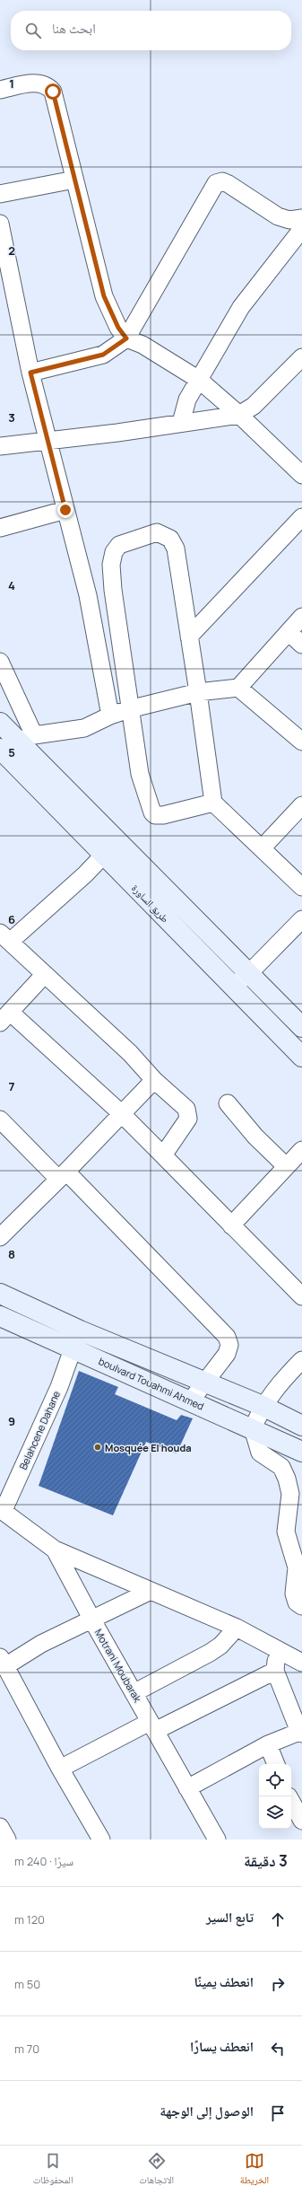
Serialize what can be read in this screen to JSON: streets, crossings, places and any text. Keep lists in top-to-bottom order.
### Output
{
  "streets": {
    "main road": ["طريق الساورة", "boulvard Touahmi Ahmed"],
    "street": ["Belahcene Dahane", "Motrani Moubarak"]
  },
  "crossings": [
    ["boulvard Touahmi Ahmed", "Belahcene Dahane"],
    ["Belahcene Dahane", "Motrani Moubarak"]
  ],
  "places": ["Mosquée El houda"],
  "page": {
    "search": "ابحث هنا",
    "heading": ["3 دقيقة", "سيرًا · 240 m"],
    "list": [
      ["تابع السير", "120 m"],
      ["انعطف يمينًا", "50 m"],
      ["انعطف يسارًا", "70 m"],
      "الوصول إلى الوجهة"
    ],
    "nav": ["الخريطة", "الاتجاهات", "المحفوظات"]
  },
  "grid": {
    "rows": [
      "1",
      "2",
      "3",
      "4",
      "5",
      "6",
      "7",
      "8",
      "9"
    ]
  }
}
